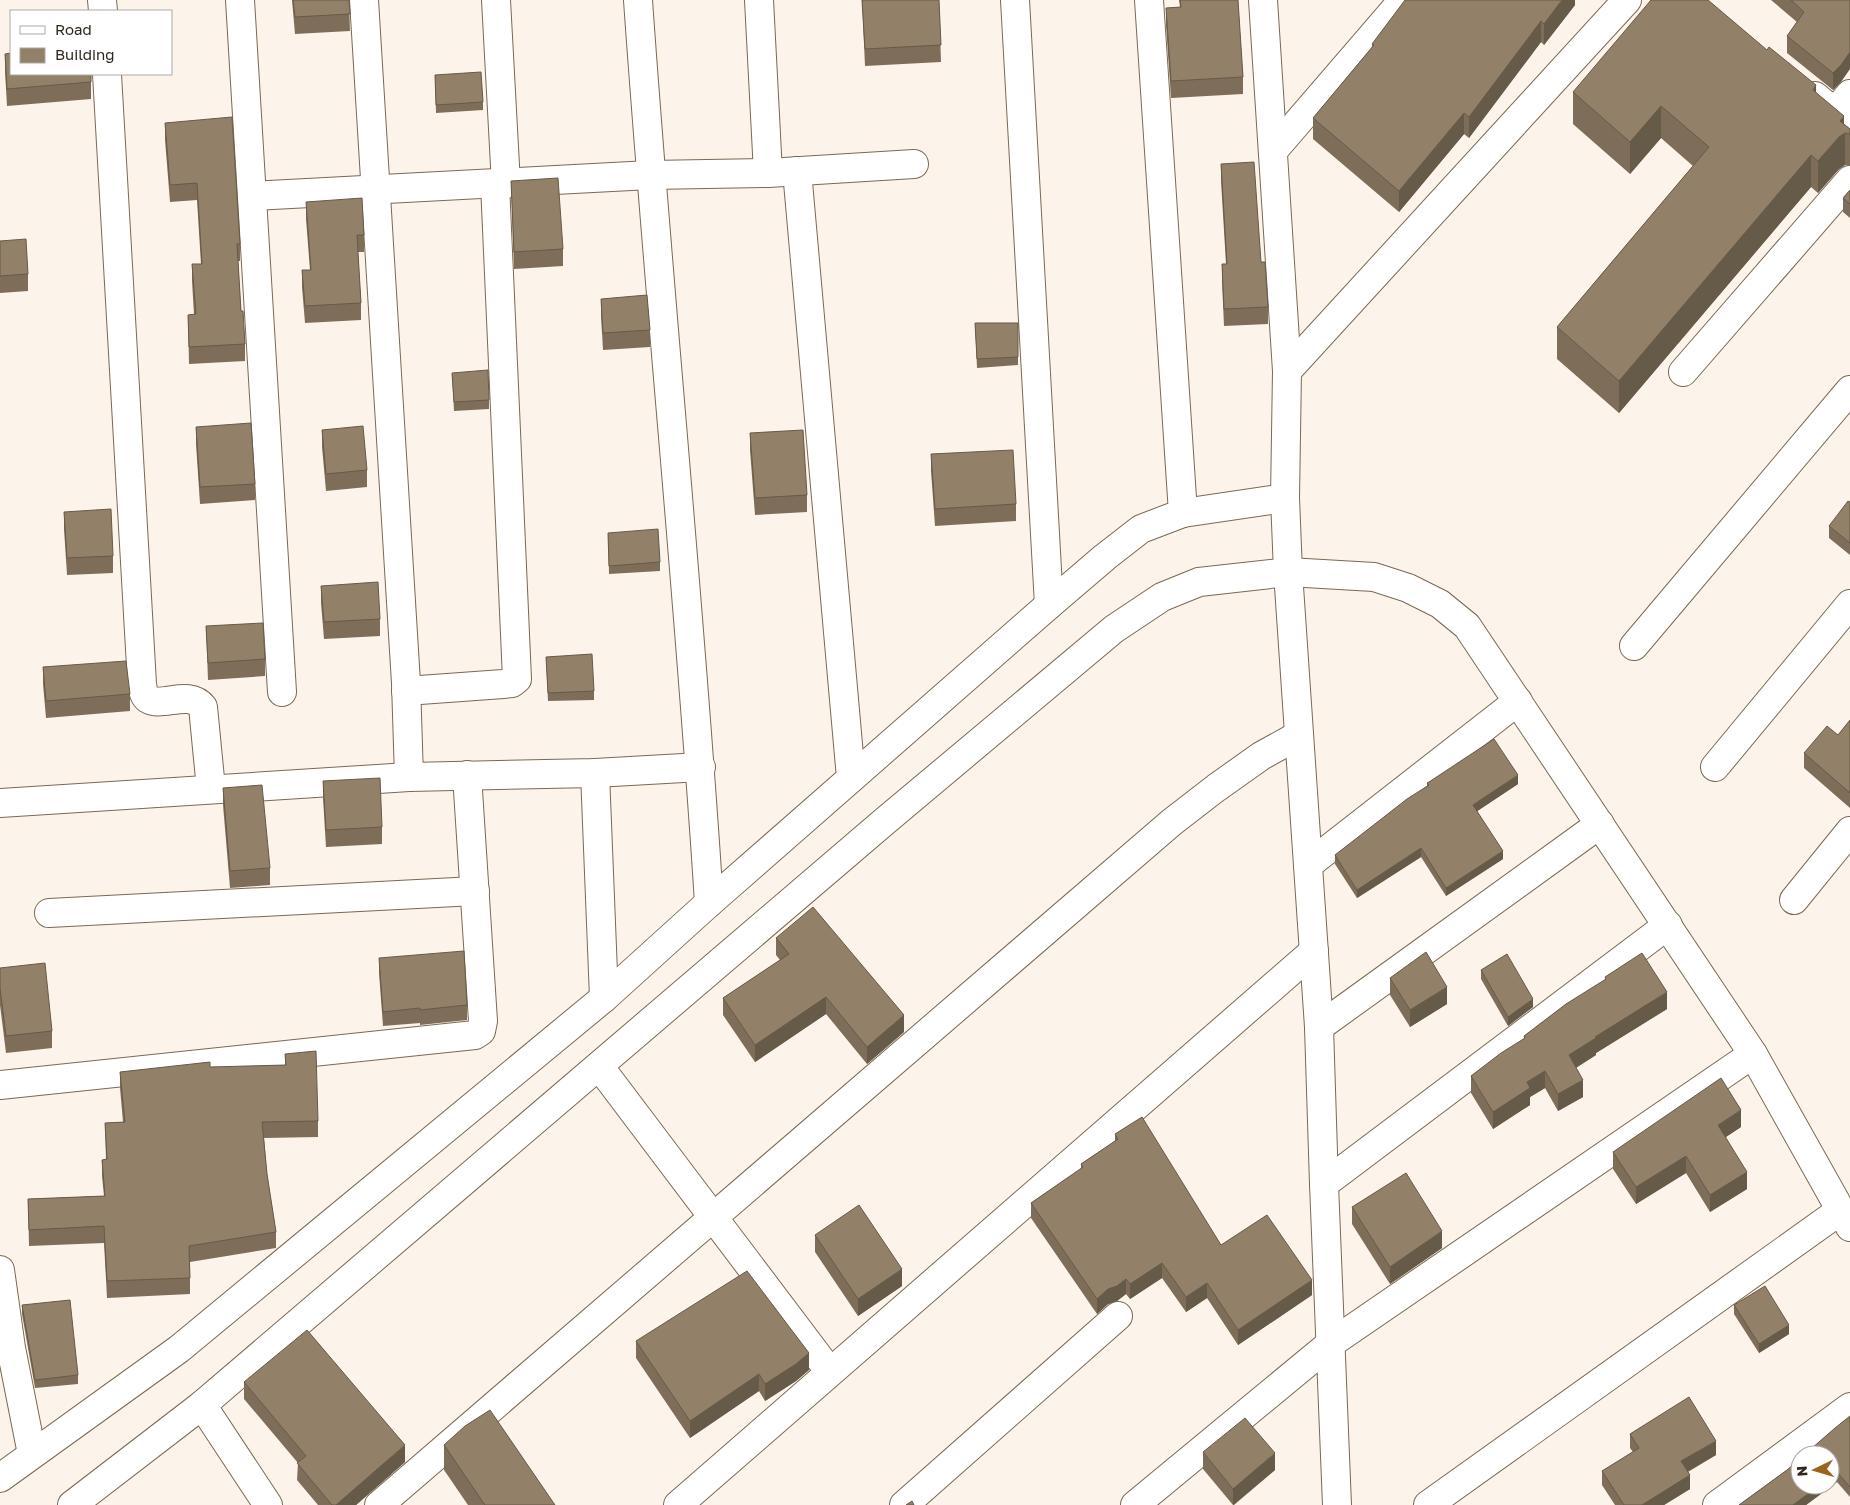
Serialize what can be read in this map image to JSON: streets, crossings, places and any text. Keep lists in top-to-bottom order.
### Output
{
  "legend": ["Road", "Building"],
  "north": "left"
}
